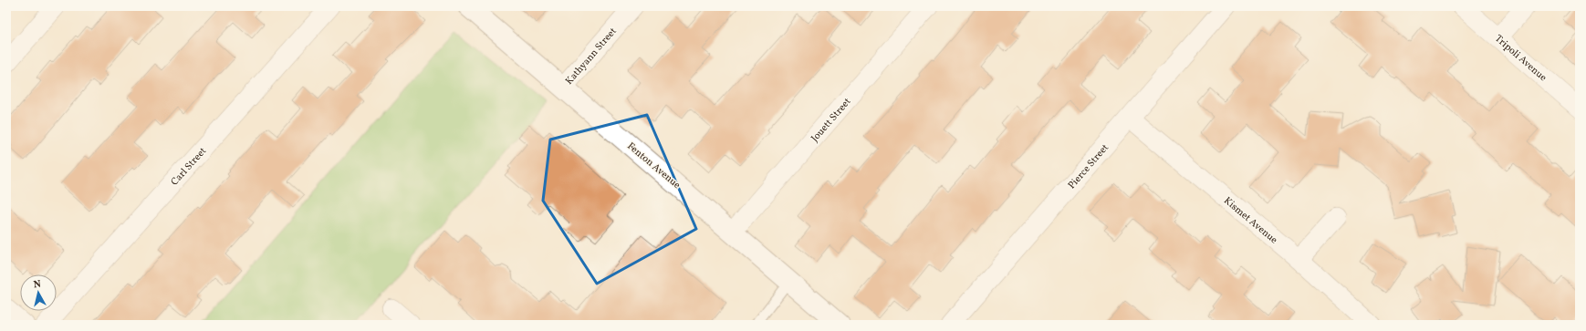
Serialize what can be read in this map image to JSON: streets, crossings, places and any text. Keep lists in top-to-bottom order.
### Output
{
  "streets": {
    "street": [
      "Kathyann Street",
      "Tripoli Avenue",
      "Jouett Street",
      "Fenton Avenue",
      "Carl Street",
      "Pierce Street",
      "Kismet Avenue"
    ]
  },
  "crossings": [
    ["Kathyann Street", "Fenton Avenue"],
    ["Jouett Street", "Fenton Avenue"],
    ["Pierce Street", "Kismet Avenue"]
  ],
  "north": "top"
}
